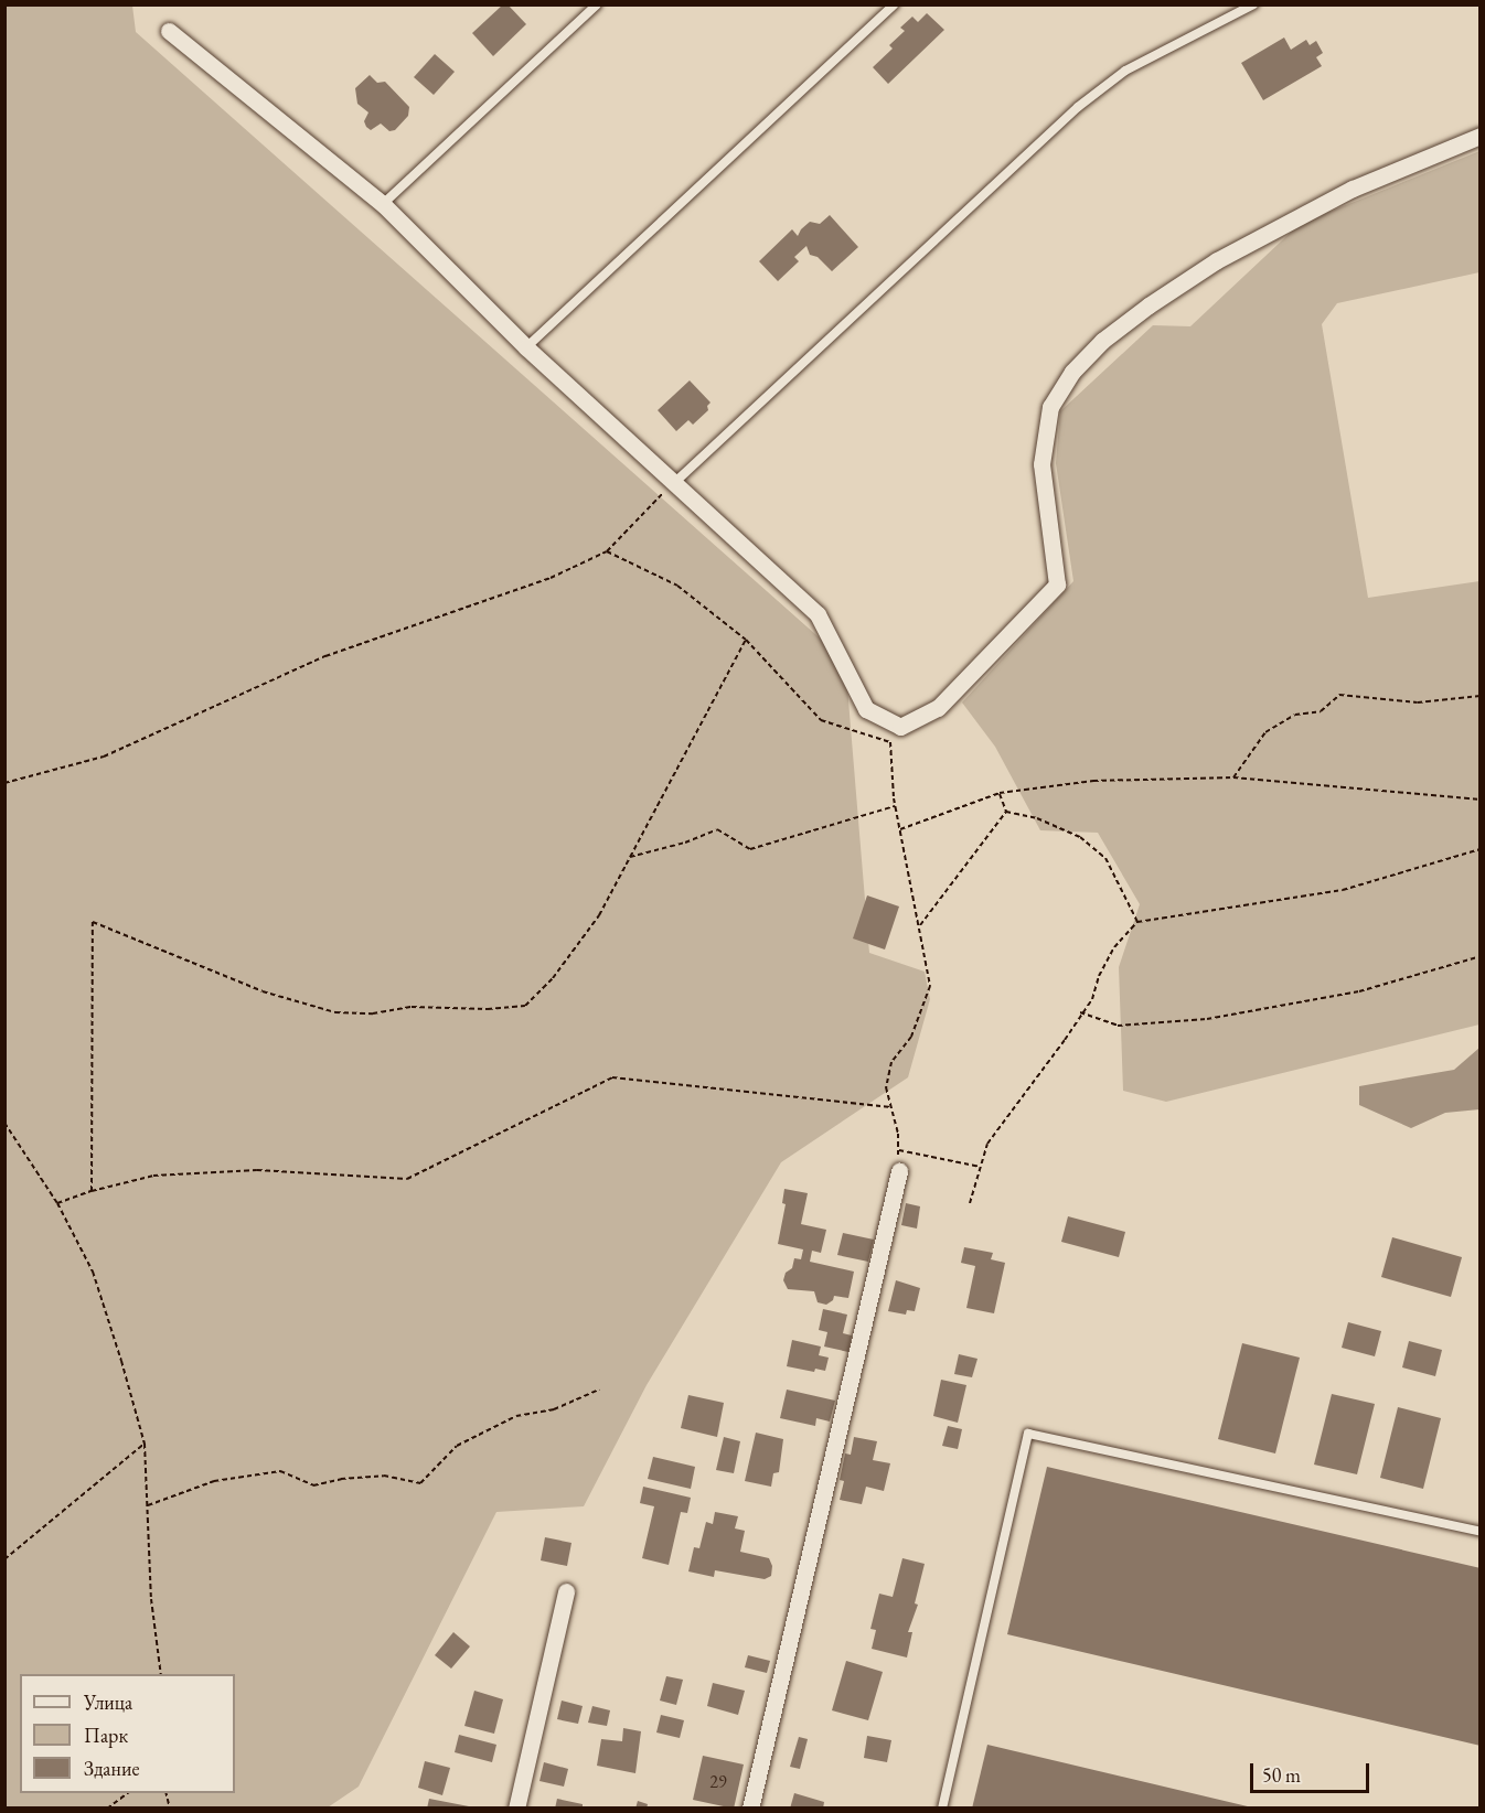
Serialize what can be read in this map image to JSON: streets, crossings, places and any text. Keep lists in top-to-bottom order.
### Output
{
  "house_numbers": ["29"],
  "legend": ["Улица", "Парк", "Здание"],
  "scale_bar": "50 m"
}
